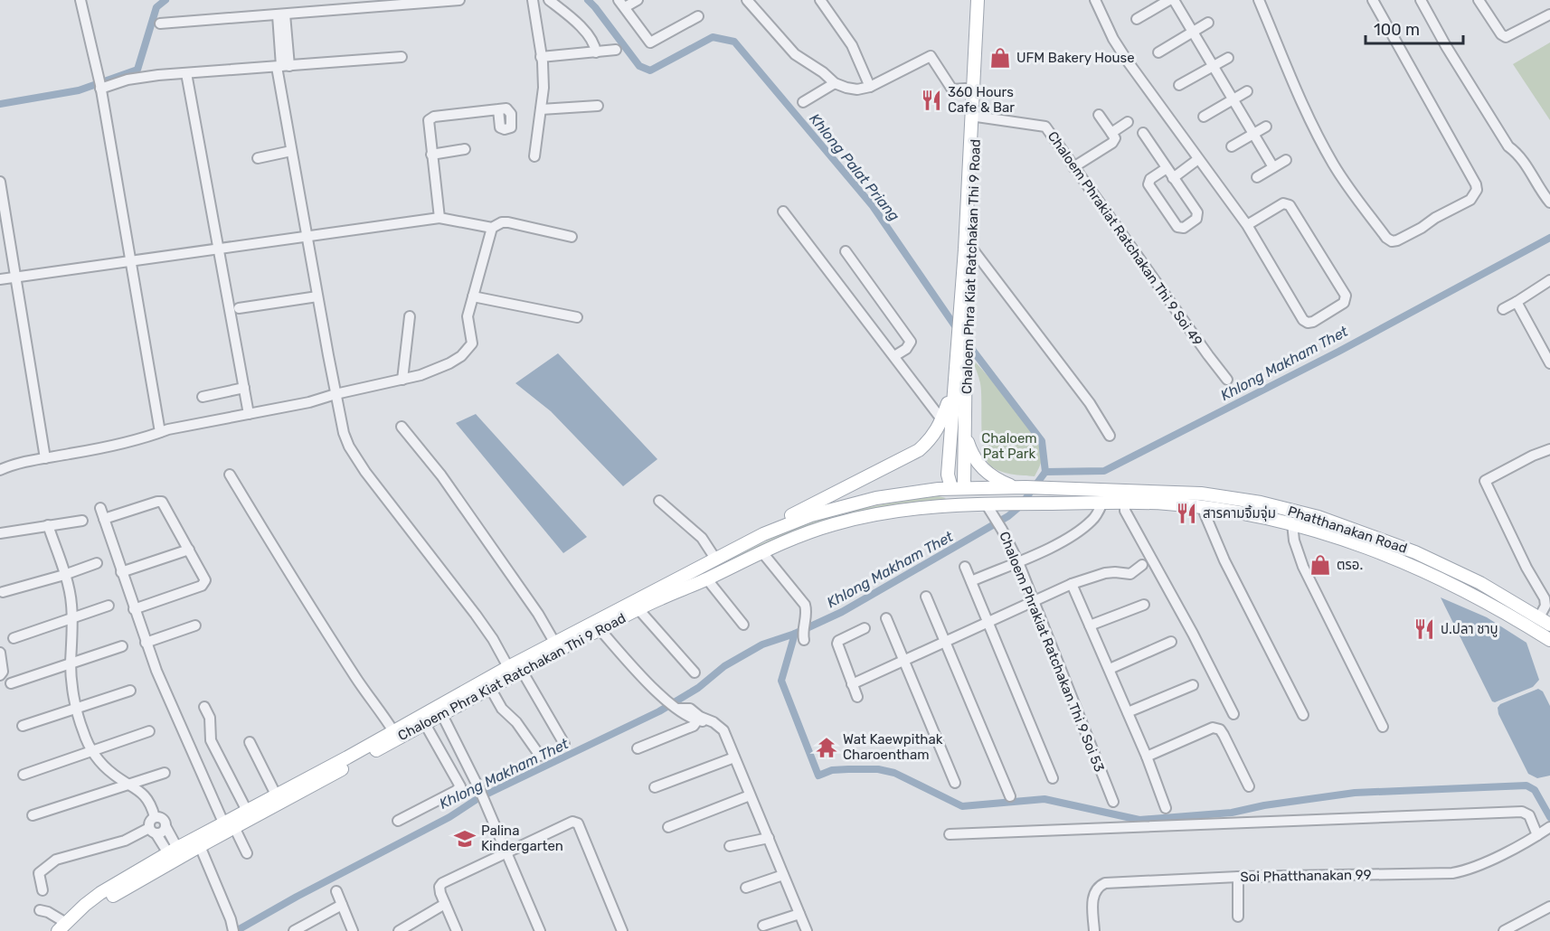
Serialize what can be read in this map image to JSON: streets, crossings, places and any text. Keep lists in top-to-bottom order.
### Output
{
  "streets": {
    "main road": ["Chaloem Phra Kiat Ratchakan Thi 9 Road", "Phatthanakan Road"],
    "street": ["Chaloem Phrakiat Ratchakan Thi 9 Soi 49", "Chaloem Phrakiat Ratchakan Thi 9 Soi 53", "Soi Phatthanakan 99"]
  },
  "crossings": [
    ["Chaloem Phrakiat Ratchakan Thi 9 Soi 49", "Chaloem Phra Kiat Ratchakan Thi 9 Road"],
    ["Chaloem Phra Kiat Ratchakan Thi 9 Road", "Phatthanakan Road"],
    ["Chaloem Phra Kiat Ratchakan Thi 9 Road", "Chaloem Phrakiat Ratchakan Thi 9 Soi 53"],
    ["Phatthanakan Road", "Chaloem Phrakiat Ratchakan Thi 9 Soi 53"]
  ],
  "water": ["Khlong Palat Priang", "Khlong Makham Thet"],
  "parks": ["Chaloem Pat Park"],
  "places": {
    "shop": ["UFM Bakery House", "ตรอ."],
    "restaurant": ["360 Hours Cafe & Bar", "สารคามจิ้มจุ่ม", "ป.ปลา ชาบู"],
    "temple": ["Wat Kaewpithak Charoentham"],
    "school or university": ["Palina Kindergarten"]
  },
  "scale_bar": "100 m"
}
